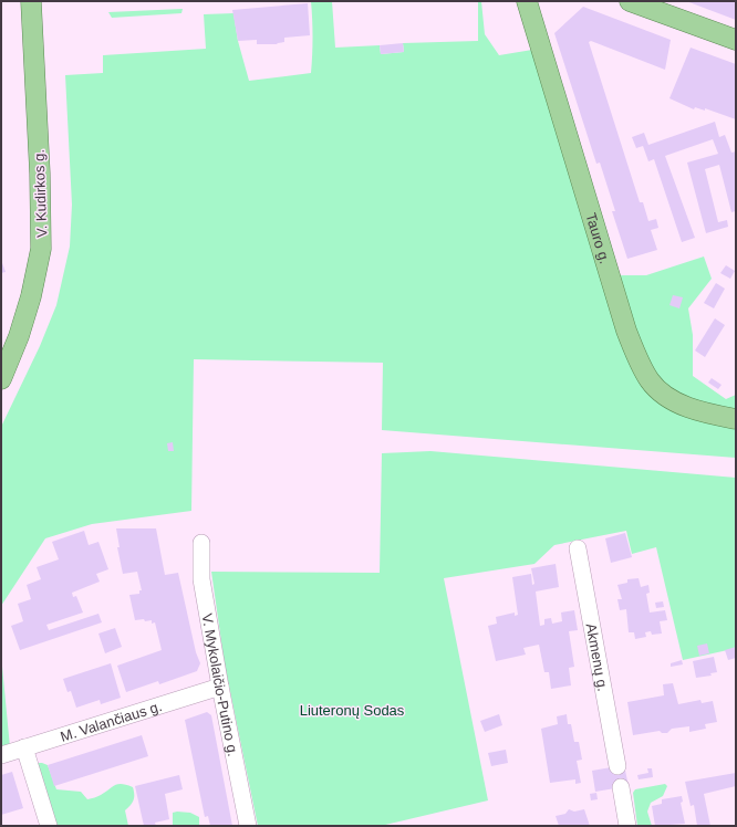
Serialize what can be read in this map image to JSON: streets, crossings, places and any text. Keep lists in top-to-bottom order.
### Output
{
  "streets": {
    "main road": ["V. Kudirkos g.", "Tauro g."],
    "street": ["Akmenų g.", "V. Mykolaičio-Putino g.", "M. Valančiaus g."]
  },
  "crossings": [
    ["V. Mykolaičio-Putino g.", "M. Valančiaus g."]
  ],
  "parks": ["Liuteronų Sodas"]
}
